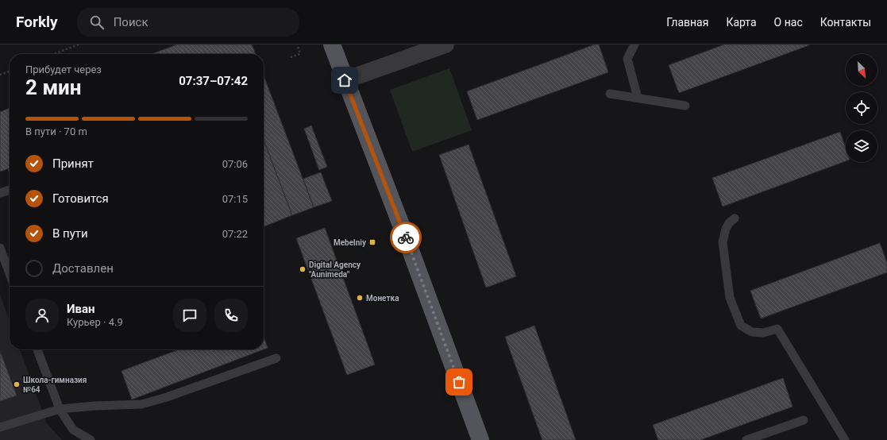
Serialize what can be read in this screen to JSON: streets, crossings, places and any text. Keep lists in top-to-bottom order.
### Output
{
  "places": {
    "transit": ["Mebelniy"],
    "other": ["Digital Agency \"Aunimeda\"", "Монетка", "Школа-гимназия №64"]
  },
  "north": "bottom right",
  "page": {
    "header": "Forkly",
    "search": "Поиск",
    "nav": [
      "Главная",
      "Карта",
      "О нас",
      "Контакты"
    ],
    "heading": ["2 мин", "Прибудет через", "07:37–07:42"],
    "panel": ["Иван", "Курьер · 4.9"],
    "bar": "В пути · 70 m",
    "list": [
      ["Принят", "07:06"],
      ["Готовится", "07:15"],
      ["В пути", "07:22"],
      "Доставлен"
    ]
  }
}
